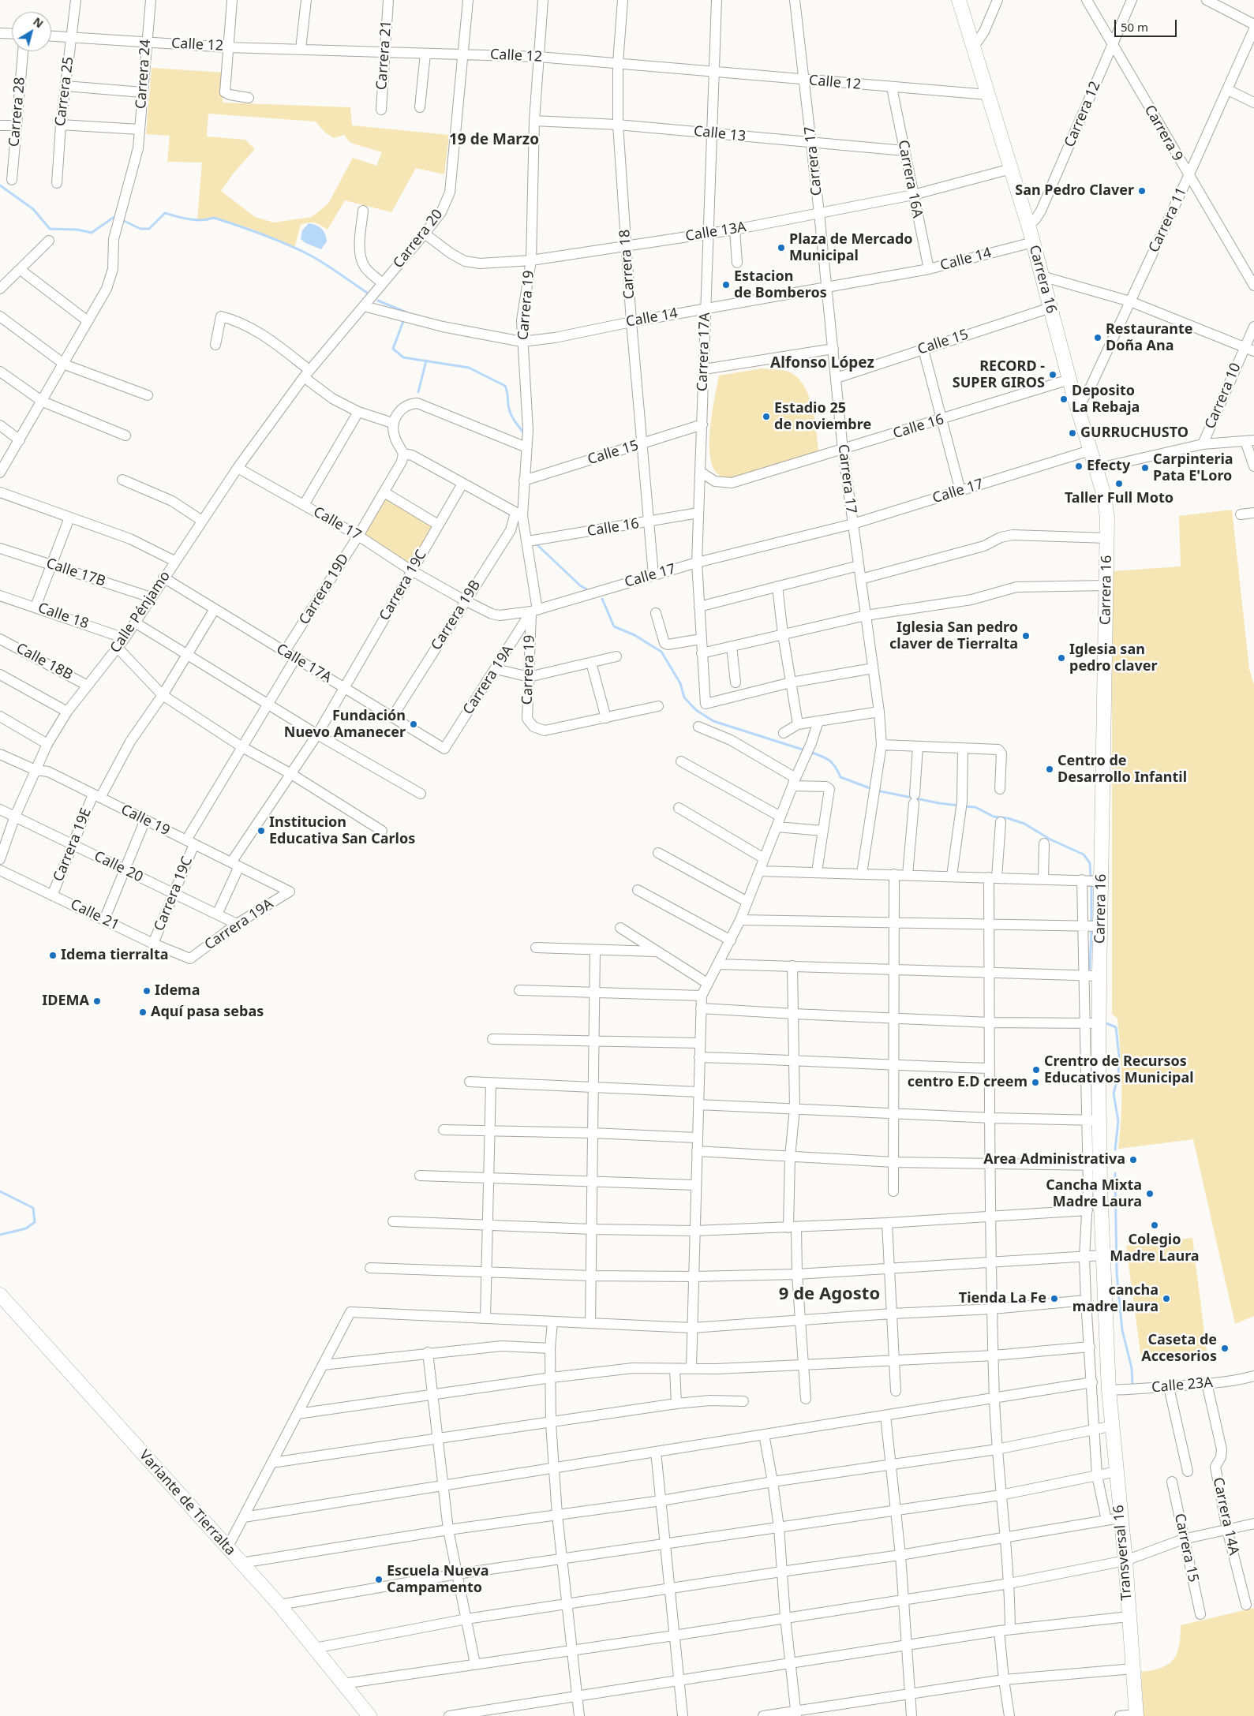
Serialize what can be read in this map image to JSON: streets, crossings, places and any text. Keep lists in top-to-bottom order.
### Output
{
  "streets": {
    "main road": ["Carrera 16", "Variante de Tierralta", "Transversal 16"],
    "street": [
      "Calle 12",
      "Carrera 21",
      "Carrera 24",
      "Carrera 25",
      "Carrera 28",
      "Carrera 12",
      "Carrera 9",
      "Calle 13",
      "Carrera 17",
      "Carrera 16A",
      "Carrera 11",
      "Calle 13A",
      "Carrera 20",
      "Calle 14",
      "Carrera 18",
      "Carrera 19",
      "Calle 15",
      "Carrera 17A",
      "Carrera 10",
      "Calle 16",
      "Calle 17",
      "Calle 17B",
      "Carrera 19C",
      "Carrera 19D",
      "Calle Pénjamo",
      "Carrera 19B",
      "Calle 18",
      "Calle 18B",
      "Calle 17A",
      "Carrera 19A",
      "Calle 19",
      "Carrera 19E",
      "Calle 20",
      "Calle 21",
      "Calle 23A",
      "Carrera 14A",
      "Carrera 15"
    ]
  },
  "crossings": [
    ["Calle 12", "Carrera 21"],
    ["Calle 12", "Carrera 24"],
    ["Calle 12", "Carrera 25"],
    ["Calle 12", "Carrera 17"],
    ["Calle 12", "Carrera 16A"],
    ["Calle 12", "Carrera 20"],
    ["Calle 12", "Carrera 18"],
    ["Calle 12", "Carrera 16"],
    ["Calle 12", "Carrera 19"],
    ["Calle 12", "Carrera 17A"],
    ["Carrera 12", "Carrera 9"],
    ["Carrera 12", "Carrera 16"],
    ["Carrera 9", "Carrera 11"],
    ["Calle 13", "Carrera 17"],
    ["Calle 13", "Carrera 16A"],
    ["Calle 13", "Carrera 18"],
    ["Calle 13", "Carrera 19"],
    ["Calle 13", "Carrera 17A"],
    ["Carrera 17", "Calle 13A"],
    ["Carrera 17", "Calle 14"],
    ["Carrera 17", "Calle 15"],
    ["Carrera 17", "Calle 16"],
    ["Carrera 17", "Calle 17"],
    ["Carrera 16A", "Calle 13A"],
    ["Carrera 16A", "Calle 14"],
    ["Carrera 11", "Carrera 16"],
    ["Calle 13A", "Carrera 20"],
    ["Calle 13A", "Carrera 18"],
    ["Calle 13A", "Carrera 16"],
    ["Calle 13A", "Carrera 19"],
    ["Calle 13A", "Carrera 17A"],
    ["Carrera 20", "Calle 14"],
    ["Carrera 20", "Calle Pénjamo"],
    ["Calle 14", "Carrera 18"],
    ["Calle 14", "Carrera 16"],
    ["Calle 14", "Carrera 19"],
    ["Calle 14", "Carrera 17A"],
    ["Carrera 18", "Calle 15"],
    ["Carrera 18", "Calle 16"],
    ["Carrera 18", "Calle 17"],
    ["Carrera 16", "Calle 15"],
    ["Carrera 16", "Calle 16"],
    ["Carrera 16", "Calle 17"],
    ["Carrera 16", "Calle 23A"],
    ["Carrera 16", "Transversal 16"],
    ["Carrera 19", "Calle 15"],
    ["Carrera 19", "Calle 16"],
    ["Carrera 19", "Calle 17"],
    ["Carrera 19", "Carrera 19B"],
    ["Carrera 19", "Carrera 19A"],
    ["Calle 15", "Carrera 17A"],
    ["Carrera 17A", "Calle 16"],
    ["Carrera 17A", "Calle 17"],
    ["Calle 17", "Carrera 19C"],
    ["Calle 17", "Carrera 19D"],
    ["Calle 17", "Calle Pénjamo"],
    ["Calle 17", "Carrera 19B"],
    ["Calle 17", "Carrera 19A"],
    ["Calle 17B", "Calle Pénjamo"],
    ["Carrera 19C", "Calle 17A"],
    ["Carrera 19C", "Calle 19"],
    ["Carrera 19C", "Calle 20"],
    ["Carrera 19C", "Calle 21"],
    ["Carrera 19D", "Calle 17A"],
    ["Calle Pénjamo", "Calle 18"],
    ["Calle Pénjamo", "Calle 18B"],
    ["Calle Pénjamo", "Calle 17A"],
    ["Calle Pénjamo", "Calle 19"],
    ["Calle Pénjamo", "Calle 20"],
    ["Carrera 19B", "Calle 17A"],
    ["Calle 17A", "Carrera 19A"],
    ["Calle 17A", "Carrera 19E"],
    ["Carrera 19A", "Calle 19"],
    ["Carrera 19A", "Calle 20"],
    ["Carrera 19A", "Calle 21"],
    ["Calle 19", "Carrera 19E"],
    ["Carrera 19E", "Calle 20"],
    ["Carrera 19E", "Calle 21"],
    ["Calle 23A", "Carrera 14A"],
    ["Calle 23A", "Transversal 16"]
  ],
  "districts": ["19 de Marzo", "Alfonso López", "9 de Agosto"],
  "places": [
    "San Pedro Claver",
    "Plaza de Mercado Municipal",
    "Estacion de Bomberos",
    "Restaurante Doña Ana",
    "RECORD - SUPER GIROS",
    "Deposito La Rebaja",
    "Estadio 25 de noviembre",
    "GURRUCHUSTO",
    "Efecty",
    "Carpinteria Pata E'Loro",
    "Taller Full Moto",
    "Iglesia San pedro claver de Tierralta",
    "Iglesia san pedro claver",
    "Fundación Nuevo Amanecer",
    "Centro de Desarrollo Infantil",
    "Institucion Educativa San Carlos",
    "Idema tierralta",
    "Idema",
    "IDEMA",
    "Aquí pasa sebas",
    "Crentro de Recursos Educativos Municipal",
    "centro E.D creem",
    "Area Administrativa",
    "Cancha Mixta Madre Laura",
    "Colegio Madre Laura",
    "Tienda La Fe",
    "cancha madre laura",
    "Caseta de Accesorios",
    "Escuela Nueva Campamento"
  ],
  "scale_bar": "50 m",
  "north": "top right"
}
